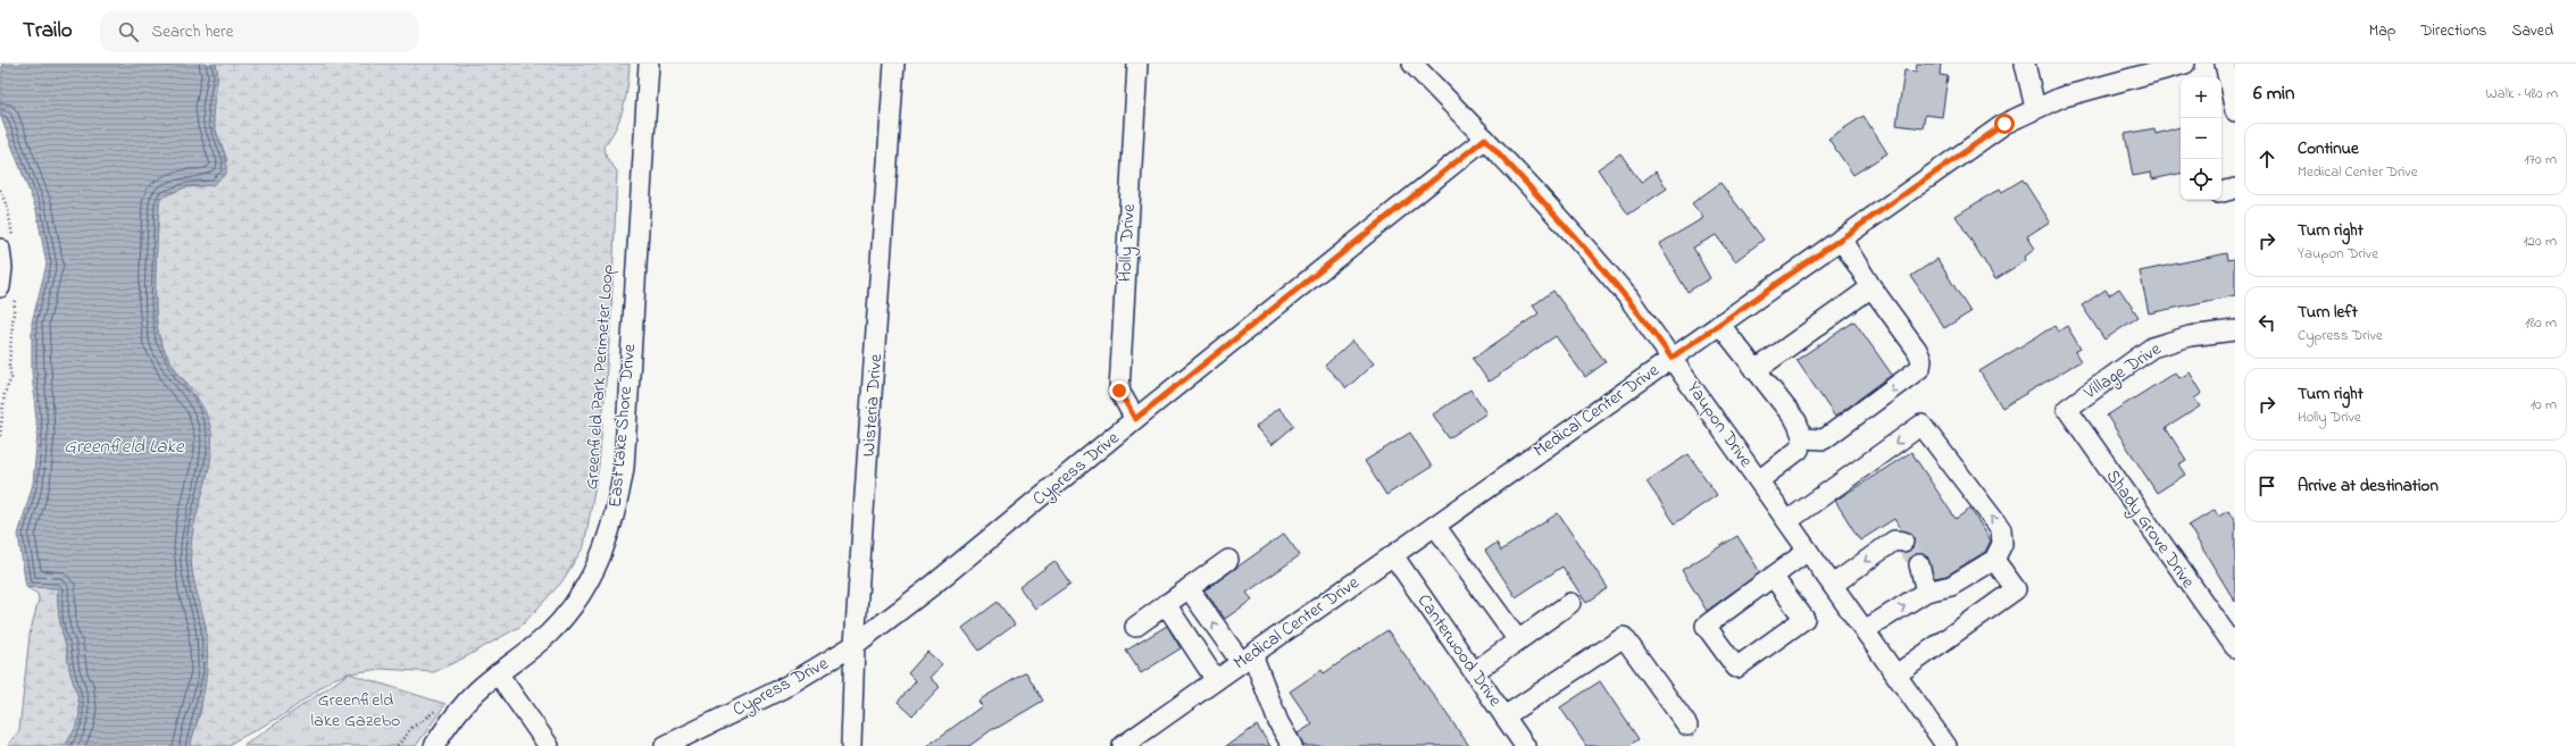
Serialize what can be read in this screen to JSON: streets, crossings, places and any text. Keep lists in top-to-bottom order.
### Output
{
  "streets": {
    "street": [
      "Holly Drive",
      "Village Drive",
      "Wisteria Drive",
      "Medical Center Drive",
      "Yaupon Drive",
      "East Lake Shore Drive",
      "Cypress Drive",
      "Shady Grove Drive",
      "Canterwood Drive"
    ]
  },
  "crossings": [
    ["Holly Drive", "Cypress Drive"],
    ["Village Drive", "Shady Grove Drive"],
    ["Wisteria Drive", "Cypress Drive"],
    ["Medical Center Drive", "Yaupon Drive"],
    ["Medical Center Drive", "Canterwood Drive"],
    ["Yaupon Drive", "Cypress Drive"]
  ],
  "water": ["Greenfield Lake"],
  "parks": ["Greenfield lake Gazebo"],
  "page": {
    "header": "Trailo",
    "search": "Search here",
    "nav": ["Map", "Directions", "Saved"],
    "heading": ["6 min", "Walk · 480 m"],
    "map_buttons": ["+", "−"],
    "list": [
      ["Continue", "Medical Center Drive", "170 m"],
      ["Turn right", "Yaupon Drive", "120 m"],
      ["Turn left", "Cypress Drive", "180 m"],
      ["Turn right", "Holly Drive", "10 m"],
      "Arrive at destination"
    ]
  }
}
